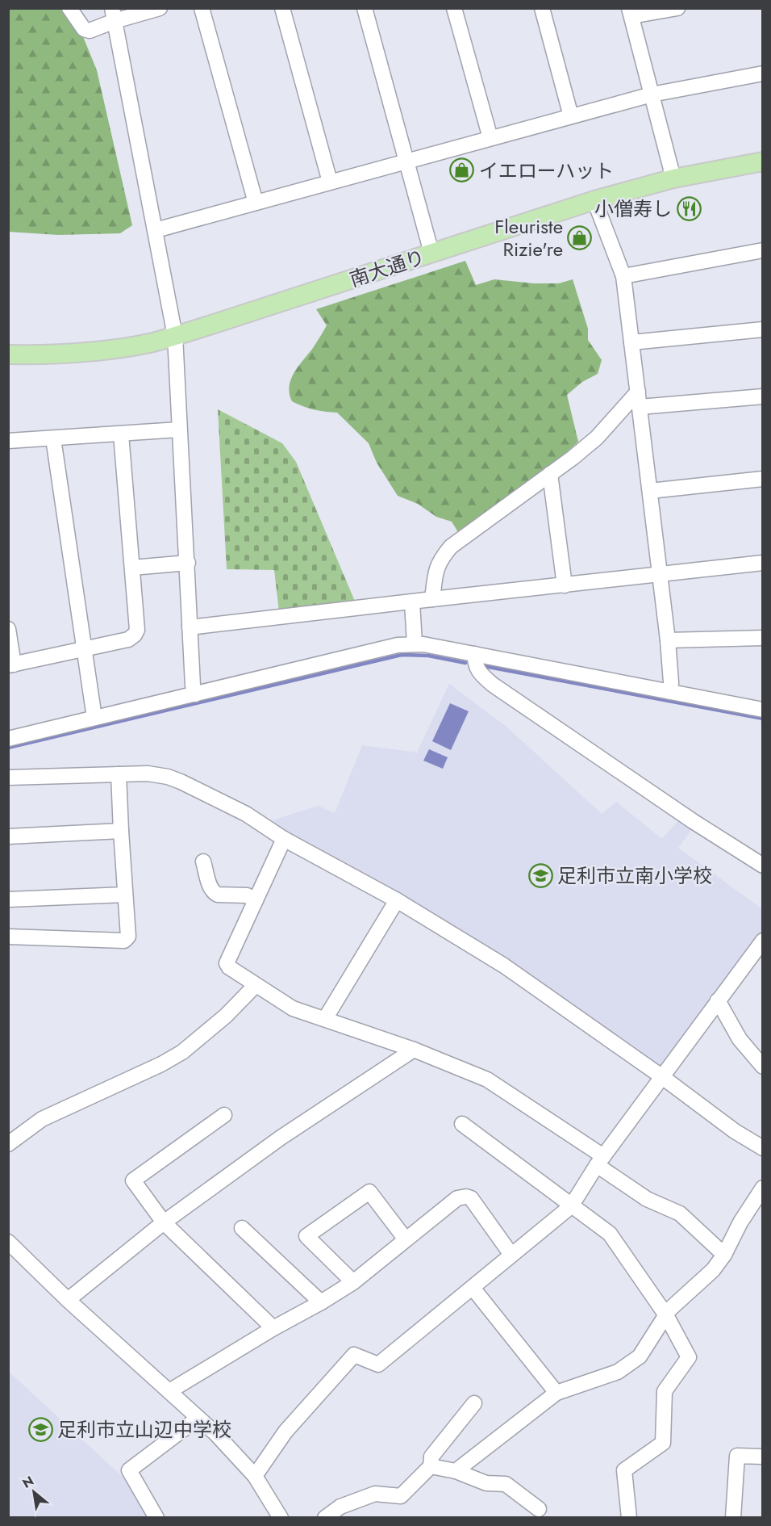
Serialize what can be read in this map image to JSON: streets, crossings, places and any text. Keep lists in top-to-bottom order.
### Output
{
  "streets": {
    "main road": ["南大通り"]
  },
  "places": {
    "shop": ["イエローハット", "Fleuriste Rizie're"],
    "restaurant": ["小僧寿し"],
    "school or university": ["足利市立南小学校", "足利市立山辺中学校"]
  },
  "north": "top left"
}
